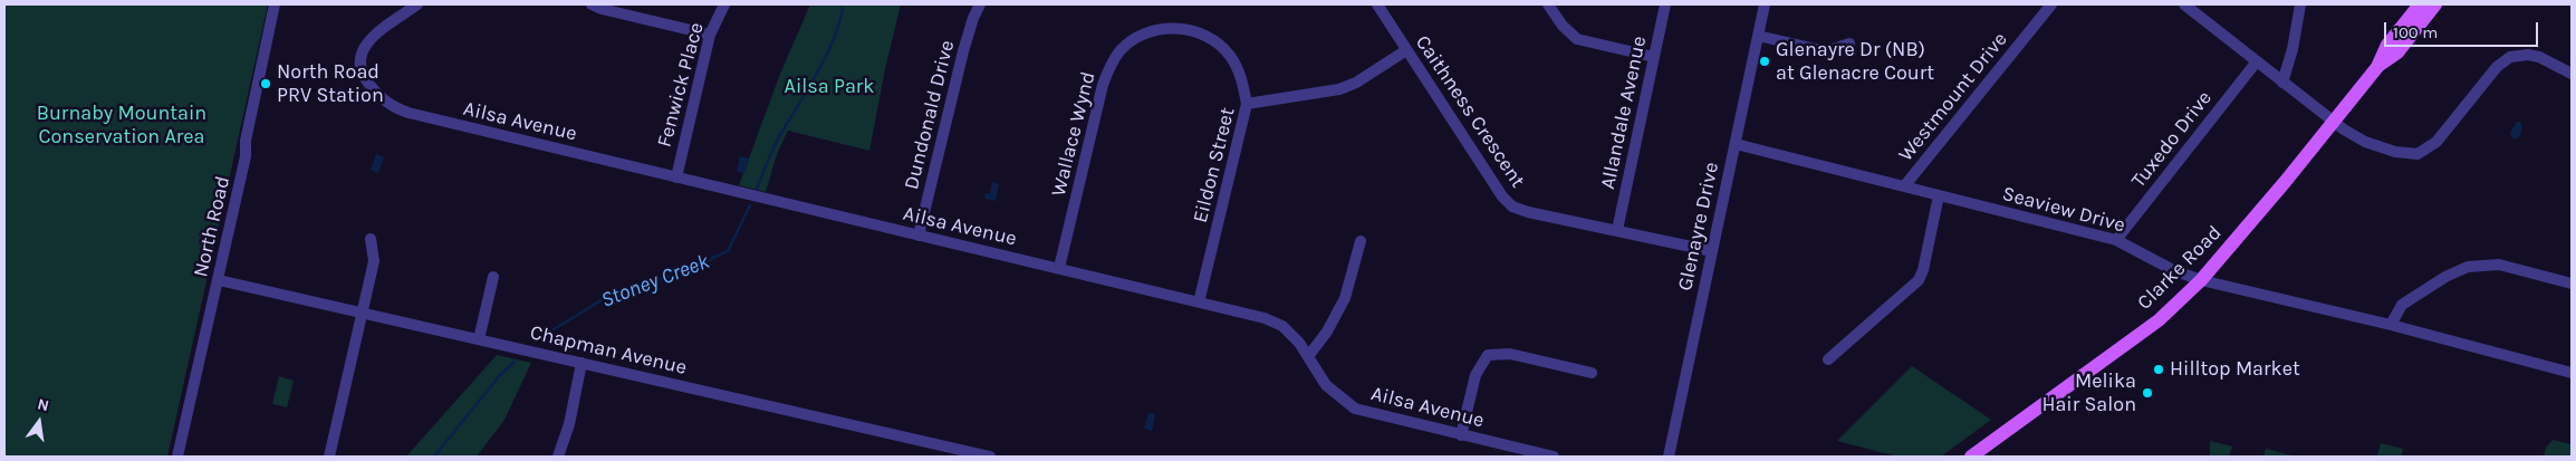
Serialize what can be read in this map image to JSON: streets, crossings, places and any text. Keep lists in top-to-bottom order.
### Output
{
  "streets": {
    "main road": ["Clarke Road"],
    "street": [
      "Fenwick Place",
      "Westmount Drive",
      "Caithness Crescent",
      "Allandale Avenue",
      "Dundonald Drive",
      "Ailsa Avenue",
      "Wallace Wynd",
      "Tuxedo Drive",
      "Eildon Street",
      "Seaview Drive",
      "North Road",
      "Glenayre Drive",
      "Chapman Avenue"
    ]
  },
  "crossings": [
    ["Fenwick Place", "Ailsa Avenue"],
    ["Westmount Drive", "Seaview Drive"],
    ["Caithness Crescent", "Allandale Avenue"],
    ["Caithness Crescent", "Eildon Street"],
    ["Caithness Crescent", "Glenayre Drive"],
    ["Dundonald Drive", "Ailsa Avenue"],
    ["Ailsa Avenue", "Wallace Wynd"],
    ["Ailsa Avenue", "Eildon Street"],
    ["Wallace Wynd", "Eildon Street"],
    ["Tuxedo Drive", "Seaview Drive"],
    ["Seaview Drive", "Glenayre Drive"],
    ["Seaview Drive", "Clarke Road"],
    ["North Road", "Chapman Avenue"]
  ],
  "water": ["Stoney Creek"],
  "parks": ["Ailsa Park", "Burnaby Mountain Conservation Area"],
  "places": [
    "Glenayre Dr (NB) at Glenacre Court",
    "North Road PRV Station",
    "Hilltop Market",
    "Melika Hair Salon"
  ],
  "scale_bar": "100 m",
  "north": "top"
}
